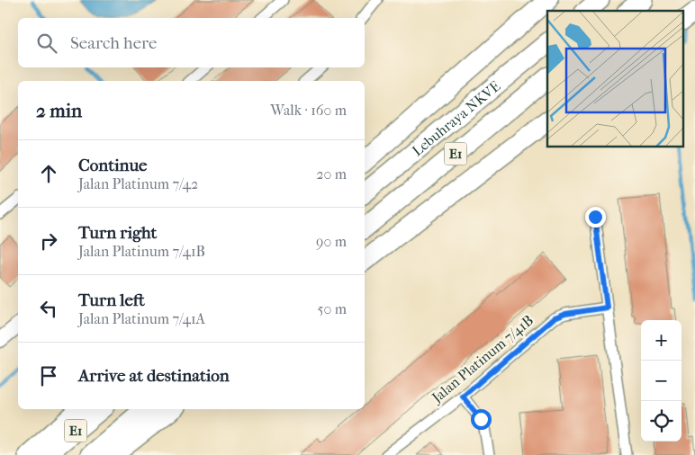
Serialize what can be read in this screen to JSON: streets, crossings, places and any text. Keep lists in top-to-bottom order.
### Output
{
  "streets": {
    "highway": ["Lebuhraya NKVE", "E1"],
    "street": ["Jalan Platinum 7/41B"]
  },
  "page": {
    "search": "Search here",
    "heading": ["2 min", "Walk · 160 m"],
    "list": [
      ["Continue", "Jalan Platinum 7/42", "20 m"],
      ["Turn right", "Jalan Platinum 7/41B", "90 m"],
      ["Turn left", "Jalan Platinum 7/41A", "50 m"],
      "Arrive at destination"
    ],
    "map_buttons": ["+", "−"]
  }
}
